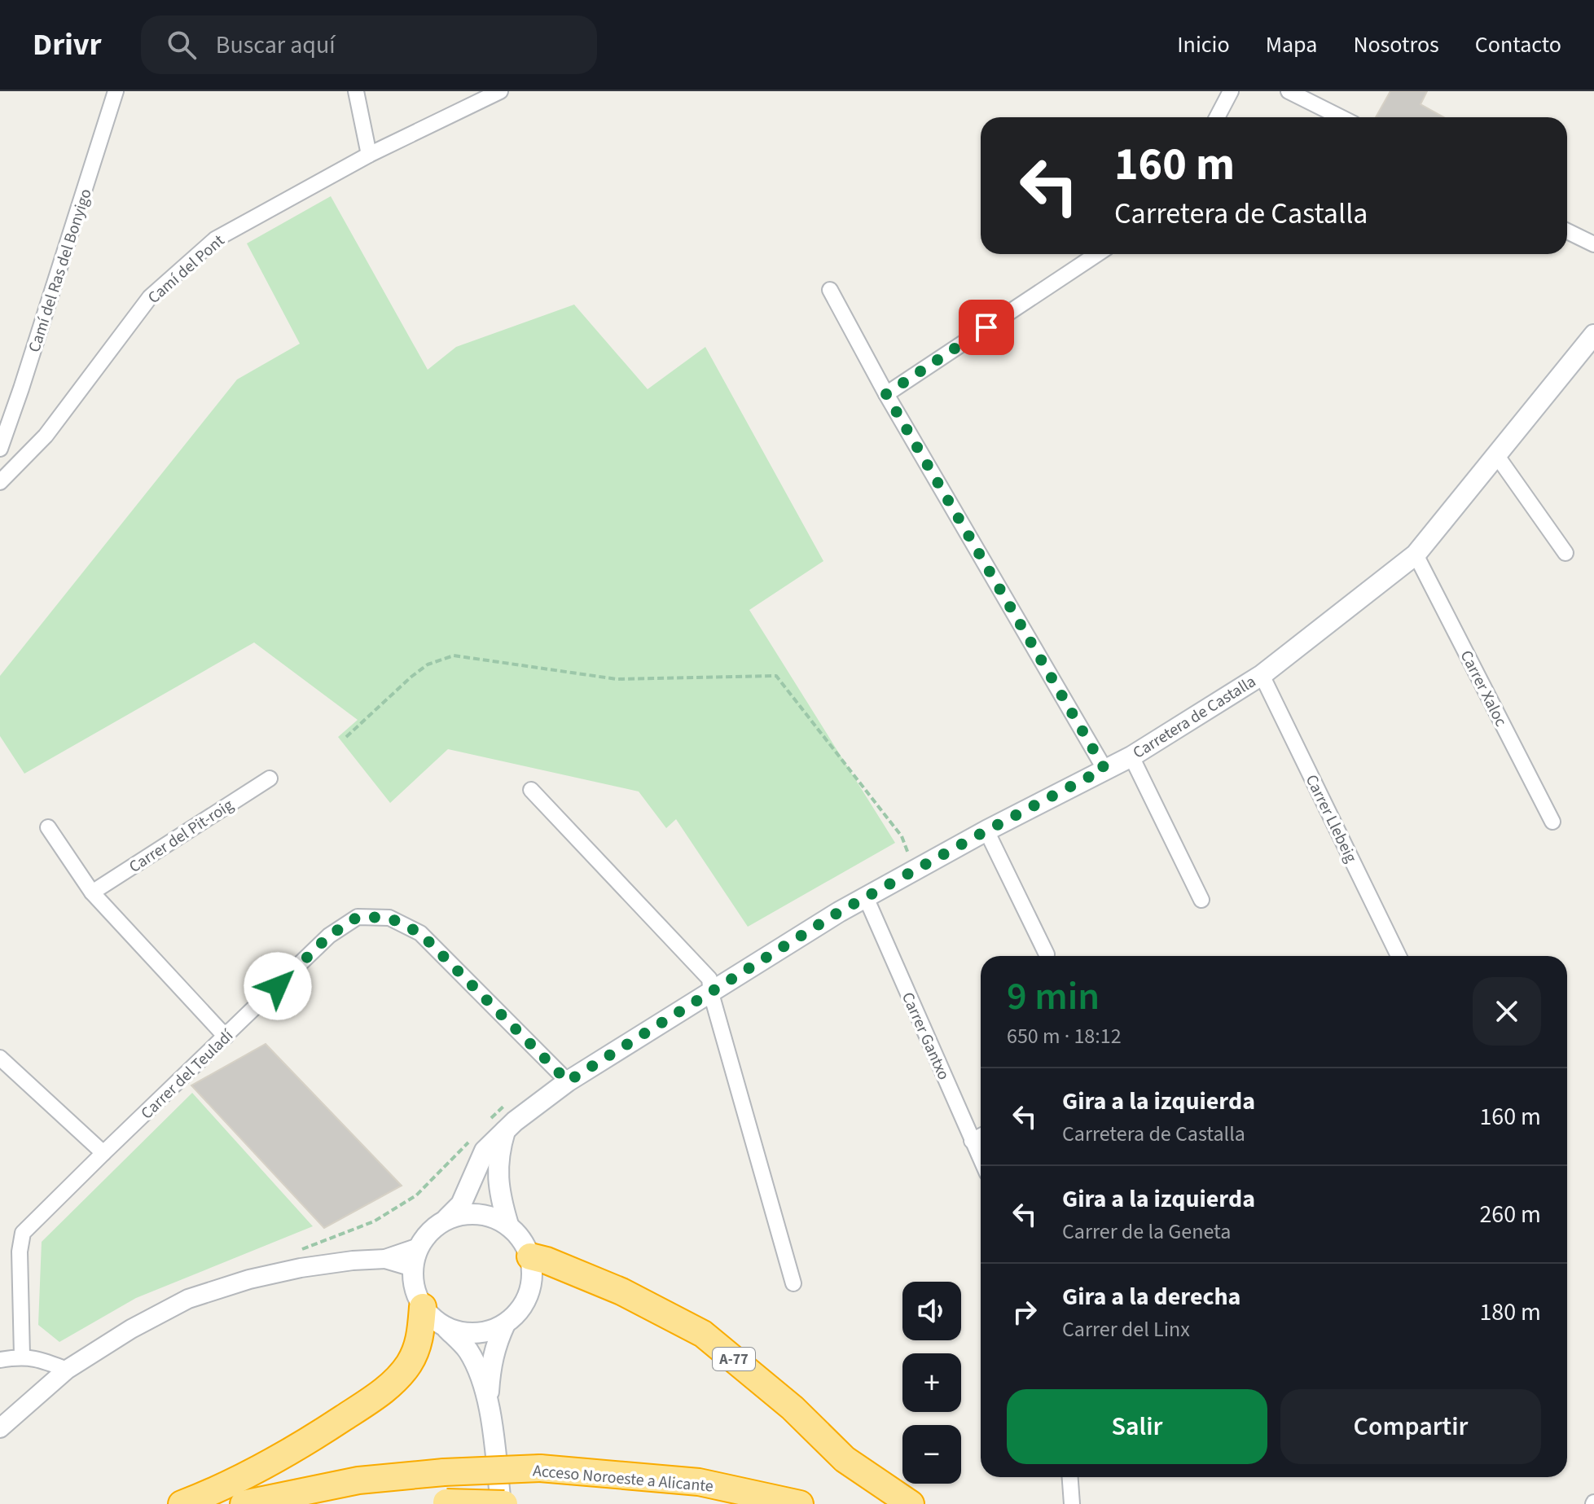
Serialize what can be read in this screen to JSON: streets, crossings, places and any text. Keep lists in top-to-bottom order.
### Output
{
  "streets": {
    "highway": ["A-77", "Acceso Noroeste a Alicante"],
    "main road": ["Carretera de Castalla"],
    "street": [
      "Camí del Pont",
      "Camí del Ras del Bonyigo",
      "Carrer Xaloc",
      "Carrer Llebeig",
      "Carrer del Pit-roig",
      "Carrer Gantxo",
      "Carrer del Teuladí"
    ]
  },
  "crossings": [
    ["Carrer Xaloc", "Carretera de Castalla"],
    ["Carretera de Castalla", "Carrer Llebeig"],
    ["Carretera de Castalla", "Carrer Gantxo"],
    ["Carretera de Castalla", "Carrer del Teuladí"],
    ["Carretera de Castalla", "A-77"]
  ],
  "page": {
    "header": "Drivr",
    "search": "Buscar aquí",
    "nav": [
      "Inicio",
      "Mapa",
      "Nosotros",
      "Contacto"
    ],
    "turn": ["160 m", "Carretera de Castalla"],
    "heading": ["9 min", "650 m · 18:12"],
    "list": [
      {
        "name": "Gira a la izquierda",
        "note": "Carretera de Castalla",
        "value": "160 m"
      },
      {
        "name": "Gira a la izquierda",
        "note": "Carrer de la Geneta",
        "value": "260 m"
      },
      {
        "name": "Gira a la derecha",
        "note": "Carrer del Linx",
        "value": "180 m"
      }
    ],
    "map_buttons": ["+", "−"],
    "buttons": ["Salir", "Compartir"]
  }
}
